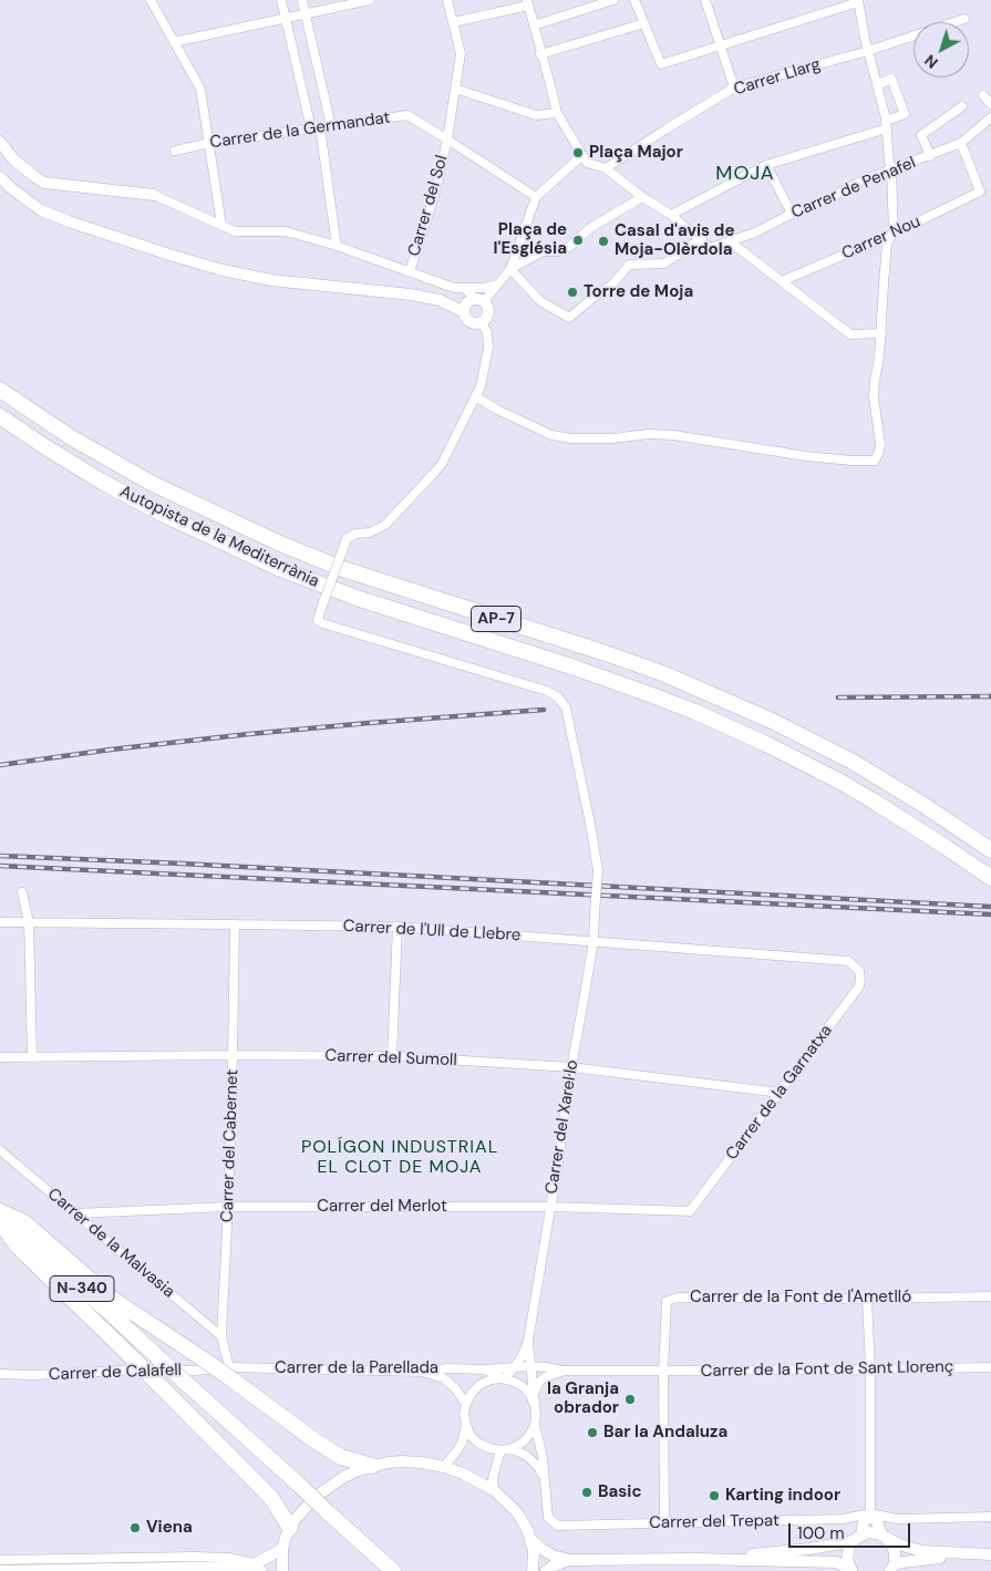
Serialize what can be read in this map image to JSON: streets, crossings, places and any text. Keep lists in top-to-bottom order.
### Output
{
  "streets": {
    "highway": ["Autopista de la Mediterrània", "AP-7", "N-340"],
    "street": [
      "Carrer Llarg",
      "Carrer de la Germandat",
      "Carrer de Penafel",
      "Carrer del Sol",
      "Carrer Nou",
      "Carrer de l'Ull de Llebre",
      "Carrer del Sumoll",
      "Carrer de la Garnatxa",
      "Carrer del Xarel·lo",
      "Carrer del Cabernet",
      "Carrer del Merlot",
      "Carrer de la Malvasia",
      "Carrer de la Font de l'Ametlló",
      "Carrer de la Parellada",
      "Carrer de la Font de Sant Llorenç",
      "Carrer de Calafell",
      "Carrer del Trepat"
    ]
  },
  "crossings": [
    ["Carrer de la Germandat", "Carrer del Sol"],
    ["Carrer de Penafel", "Carrer Nou"],
    ["Carrer de l'Ull de Llebre", "Carrer de la Garnatxa"],
    ["Carrer de l'Ull de Llebre", "Carrer del Xarel·lo"],
    ["Carrer de l'Ull de Llebre", "Carrer del Cabernet"],
    ["Carrer del Sumoll", "Carrer de la Garnatxa"],
    ["Carrer del Sumoll", "Carrer del Xarel·lo"],
    ["Carrer del Sumoll", "Carrer del Cabernet"],
    ["Carrer de la Garnatxa", "Carrer del Merlot"],
    ["Carrer del Xarel·lo", "Carrer del Merlot"],
    ["Carrer del Cabernet", "Carrer del Merlot"],
    ["Carrer del Cabernet", "Carrer de la Malvasia"],
    ["Carrer del Cabernet", "Carrer de la Parellada"],
    ["Carrer del Cabernet", "Carrer de Calafell"],
    ["Carrer del Merlot", "Carrer de la Malvasia"],
    ["Carrer de la Font de l'Ametlló", "Carrer de la Parellada"],
    ["Carrer de la Font de l'Ametlló", "Carrer de la Font de Sant Llorenç"],
    ["Carrer de la Font de l'Ametlló", "Carrer del Trepat"],
    ["Carrer de la Parellada", "Carrer de la Font de Sant Llorenç"],
    ["Carrer de la Parellada", "Carrer de Calafell"]
  ],
  "districts": ["MOJA", "POLÍGON INDUSTRIAL EL CLOT DE MOJA"],
  "places": [
    "Plaça Major",
    "Plaça de l'Església",
    "Casal d'avis de Moja-Olèrdola",
    "Torre de Moja",
    "la Granja obrador",
    "Bar la Andaluza",
    "Basic",
    "Karting indoor",
    "Viena"
  ],
  "scale_bar": "100 m",
  "north": "bottom left"
}
